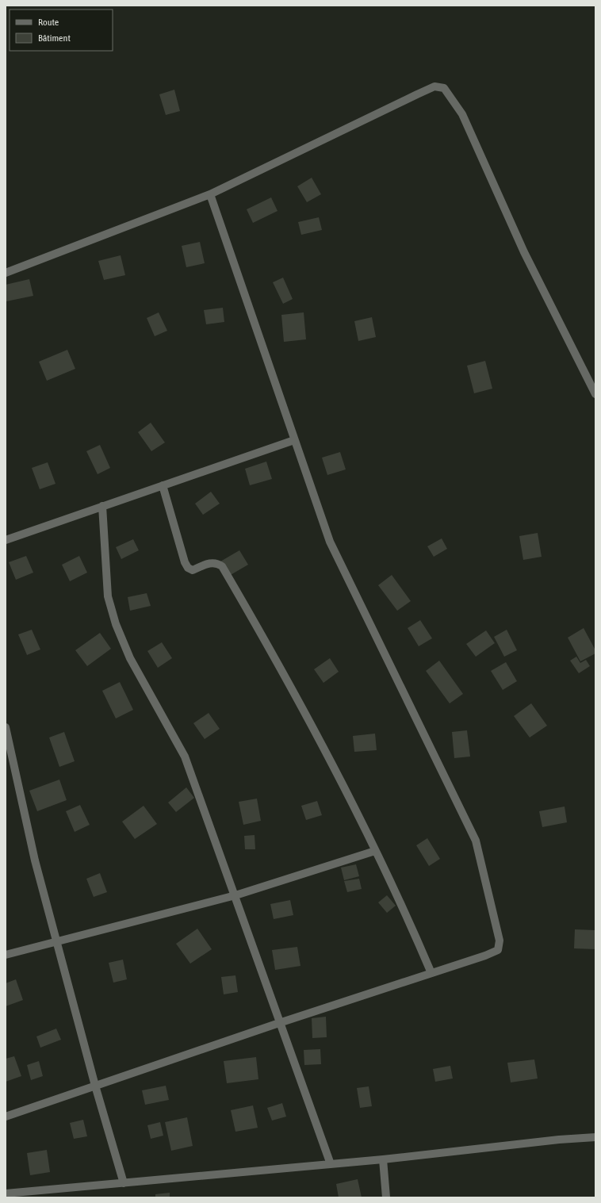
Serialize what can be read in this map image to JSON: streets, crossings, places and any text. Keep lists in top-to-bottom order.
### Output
{
  "legend": ["Route", "Bâtiment"]
}
